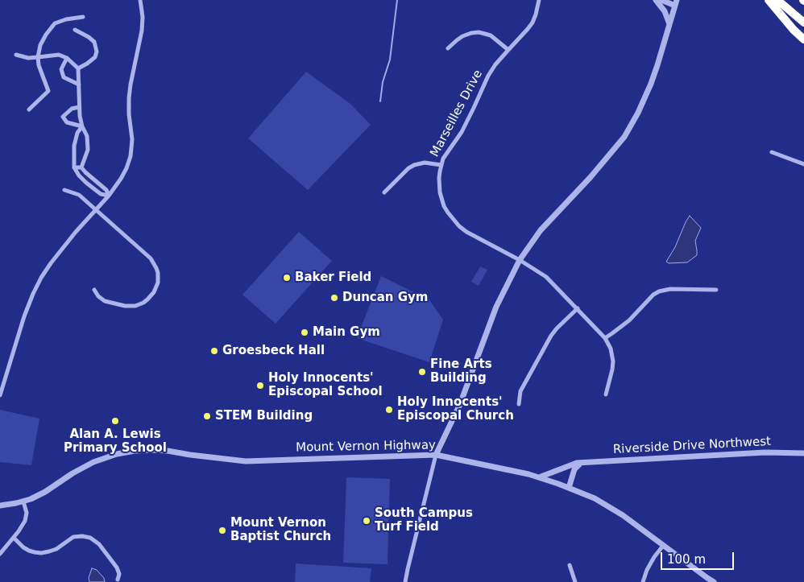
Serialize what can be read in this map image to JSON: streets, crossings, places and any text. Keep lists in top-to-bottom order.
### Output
{
  "streets": {
    "street": ["Marseilles Drive", "Riverside Drive Northwest", "Mount Vernon Highway"]
  },
  "crossings": [
    ["Riverside Drive Northwest", "Mount Vernon Highway"]
  ],
  "places": [
    "Baker Field",
    "Duncan Gym",
    "Main Gym",
    "Groesbeck Hall",
    "Fine Arts Building",
    "Holy Innocents' Episcopal School",
    "Holy Innocents' Episcopal Church",
    "STEM Building",
    "Alan A. Lewis Primary School",
    "South Campus Turf Field",
    "Mount Vernon Baptist Church"
  ],
  "scale_bar": "100 m"
}
